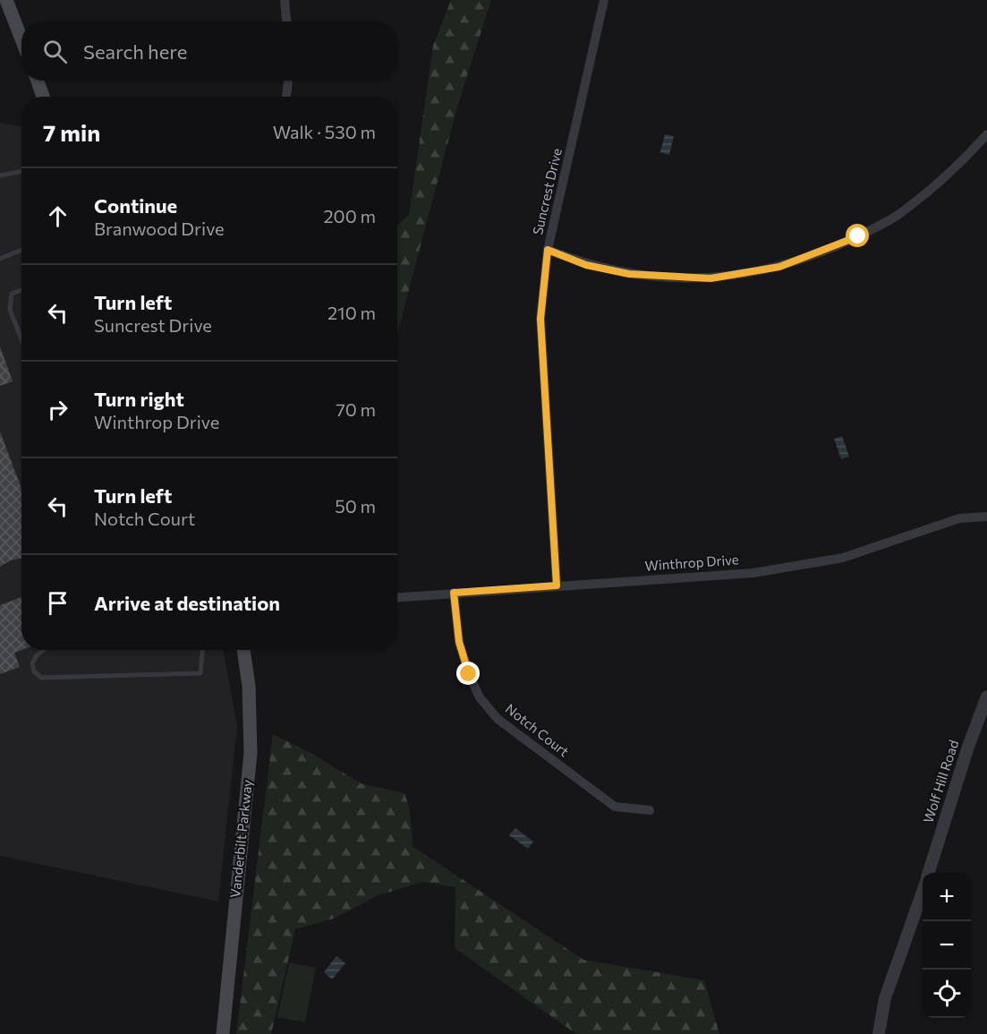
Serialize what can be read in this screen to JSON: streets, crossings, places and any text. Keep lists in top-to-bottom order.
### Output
{
  "streets": {
    "main road": ["Vanderbilt Parkway"],
    "street": [
      "Suncrest Drive",
      "Winthrop Drive",
      "Notch Court",
      "Wolf Hill Road"
    ]
  },
  "crossings": [
    ["Suncrest Drive", "Winthrop Drive"],
    ["Winthrop Drive", "Notch Court"]
  ],
  "page": {
    "search": "Search here",
    "heading": ["7 min", "Walk · 530 m"],
    "list": [
      ["Continue", "Branwood Drive", "200 m"],
      ["Turn left", "Suncrest Drive", "210 m"],
      ["Turn right", "Winthrop Drive", "70 m"],
      ["Turn left", "Notch Court", "50 m"],
      "Arrive at destination"
    ],
    "map_buttons": ["+", "−"]
  }
}
